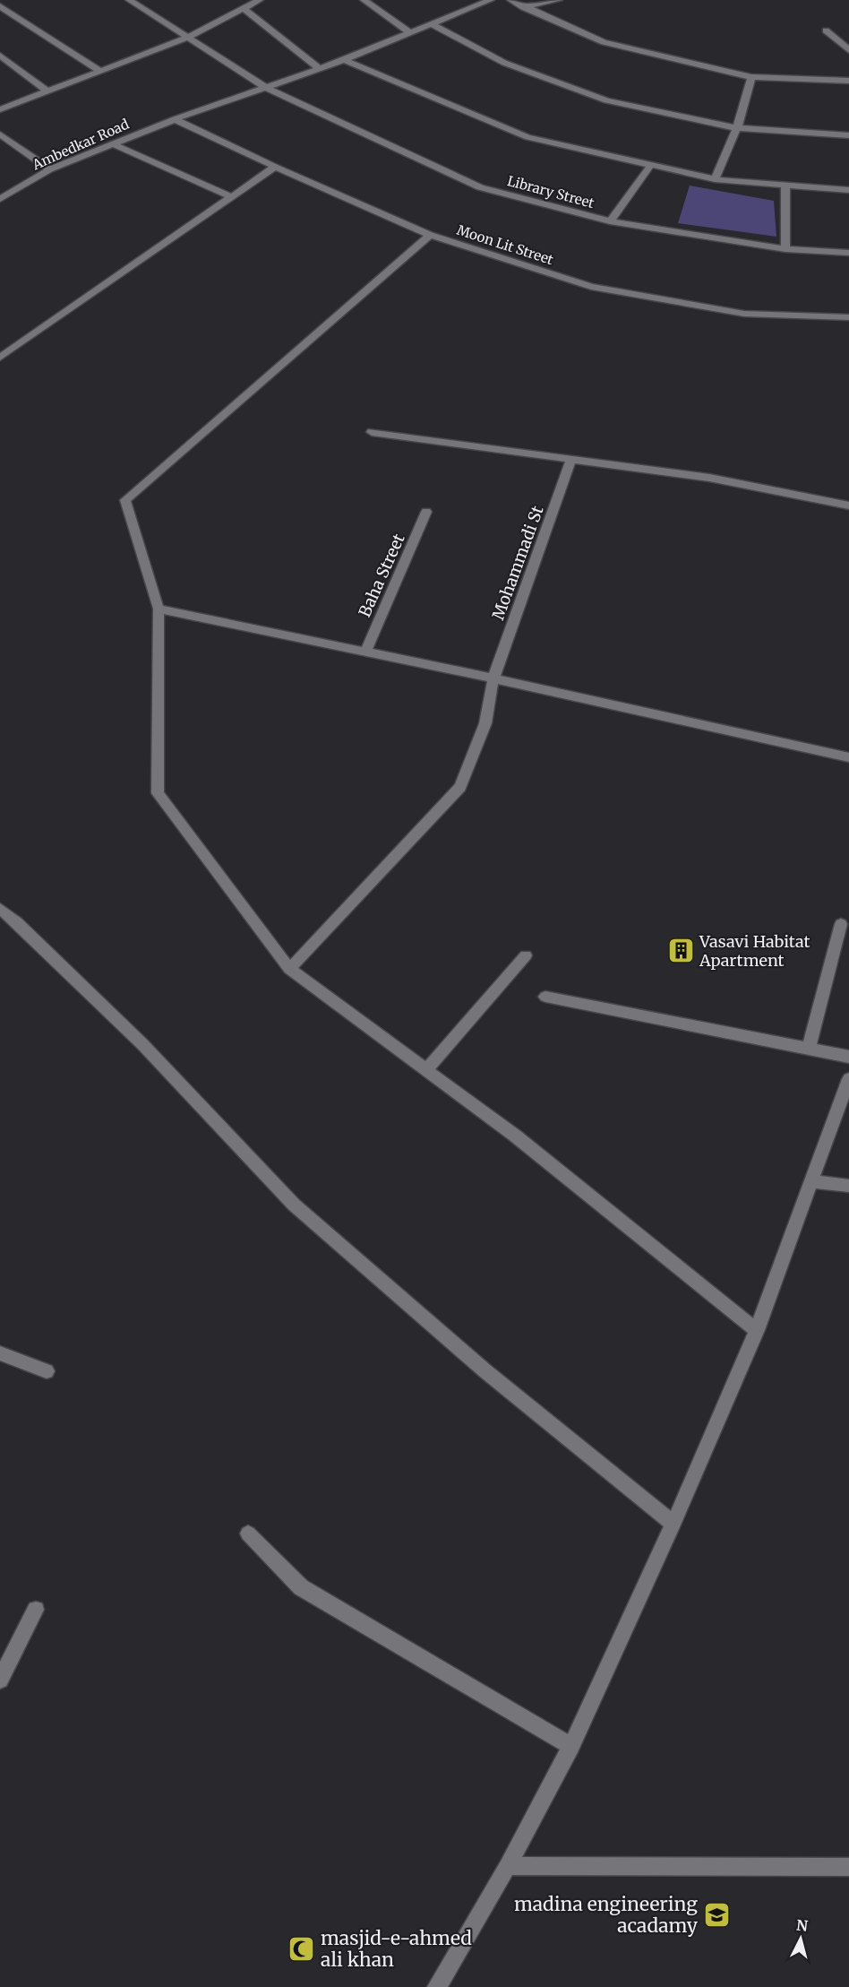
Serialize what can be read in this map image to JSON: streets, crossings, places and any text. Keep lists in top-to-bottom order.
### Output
{
  "streets": {
    "street": [
      "Ambedkar Road",
      "Library Street",
      "Moon Lit Street",
      "Mohammadi St",
      "Baha Street"
    ]
  },
  "crossings": [
    ["Ambedkar Road", "Library Street"],
    ["Ambedkar Road", "Moon Lit Street"]
  ],
  "places": {
    "building": ["Vasavi Habitat Apartment"],
    "school or university": ["madina engineering acadamy"],
    "mosque": ["masjid-e-ahmed ali khan"]
  },
  "north": "top"
}
